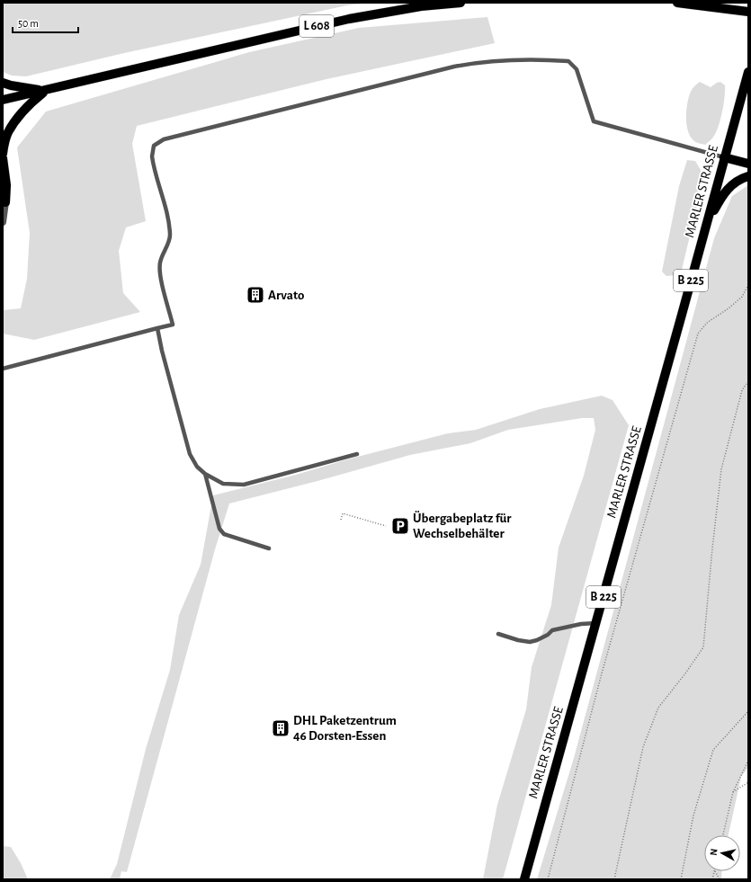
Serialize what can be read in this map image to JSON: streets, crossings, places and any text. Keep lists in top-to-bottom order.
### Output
{
  "streets": {
    "main road": ["L 608", "MARLER STRASSE", "B 225"]
  },
  "places": {
    "building": ["Arvato", "DHL Paketzentrum 46 Dorsten-Essen"],
    "parking": ["Übergabeplatz für Wechselbehälter"]
  },
  "scale_bar": "50 m",
  "north": "left"
}
